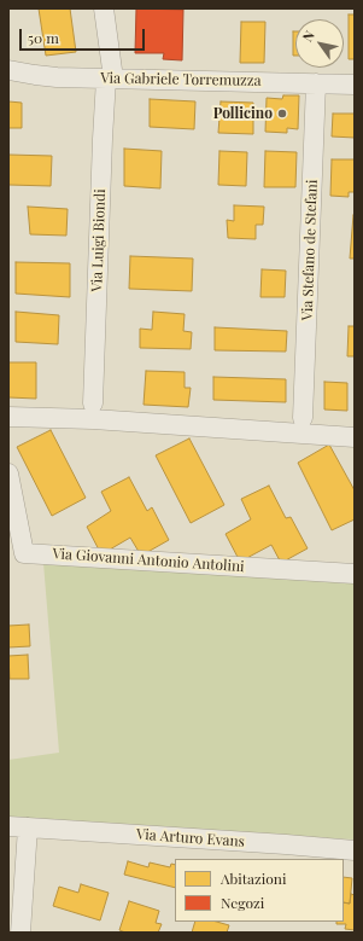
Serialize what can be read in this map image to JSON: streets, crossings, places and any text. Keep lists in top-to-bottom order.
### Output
{
  "streets": {
    "street": [
      "Via Gabriele Torremuzza",
      "Via Luigi Biondi",
      "Via Stefano de Stefani",
      "Via Giovanni Antonio Antolini",
      "Via Arturo Evans"
    ]
  },
  "crossings": [
    ["Via Gabriele Torremuzza", "Via Luigi Biondi"],
    ["Via Gabriele Torremuzza", "Via Stefano de Stefani"]
  ],
  "places": ["Pollicino"],
  "legend": ["Abitazioni", "Negozi"],
  "scale_bar": "50 m",
  "north": "top left"
}
